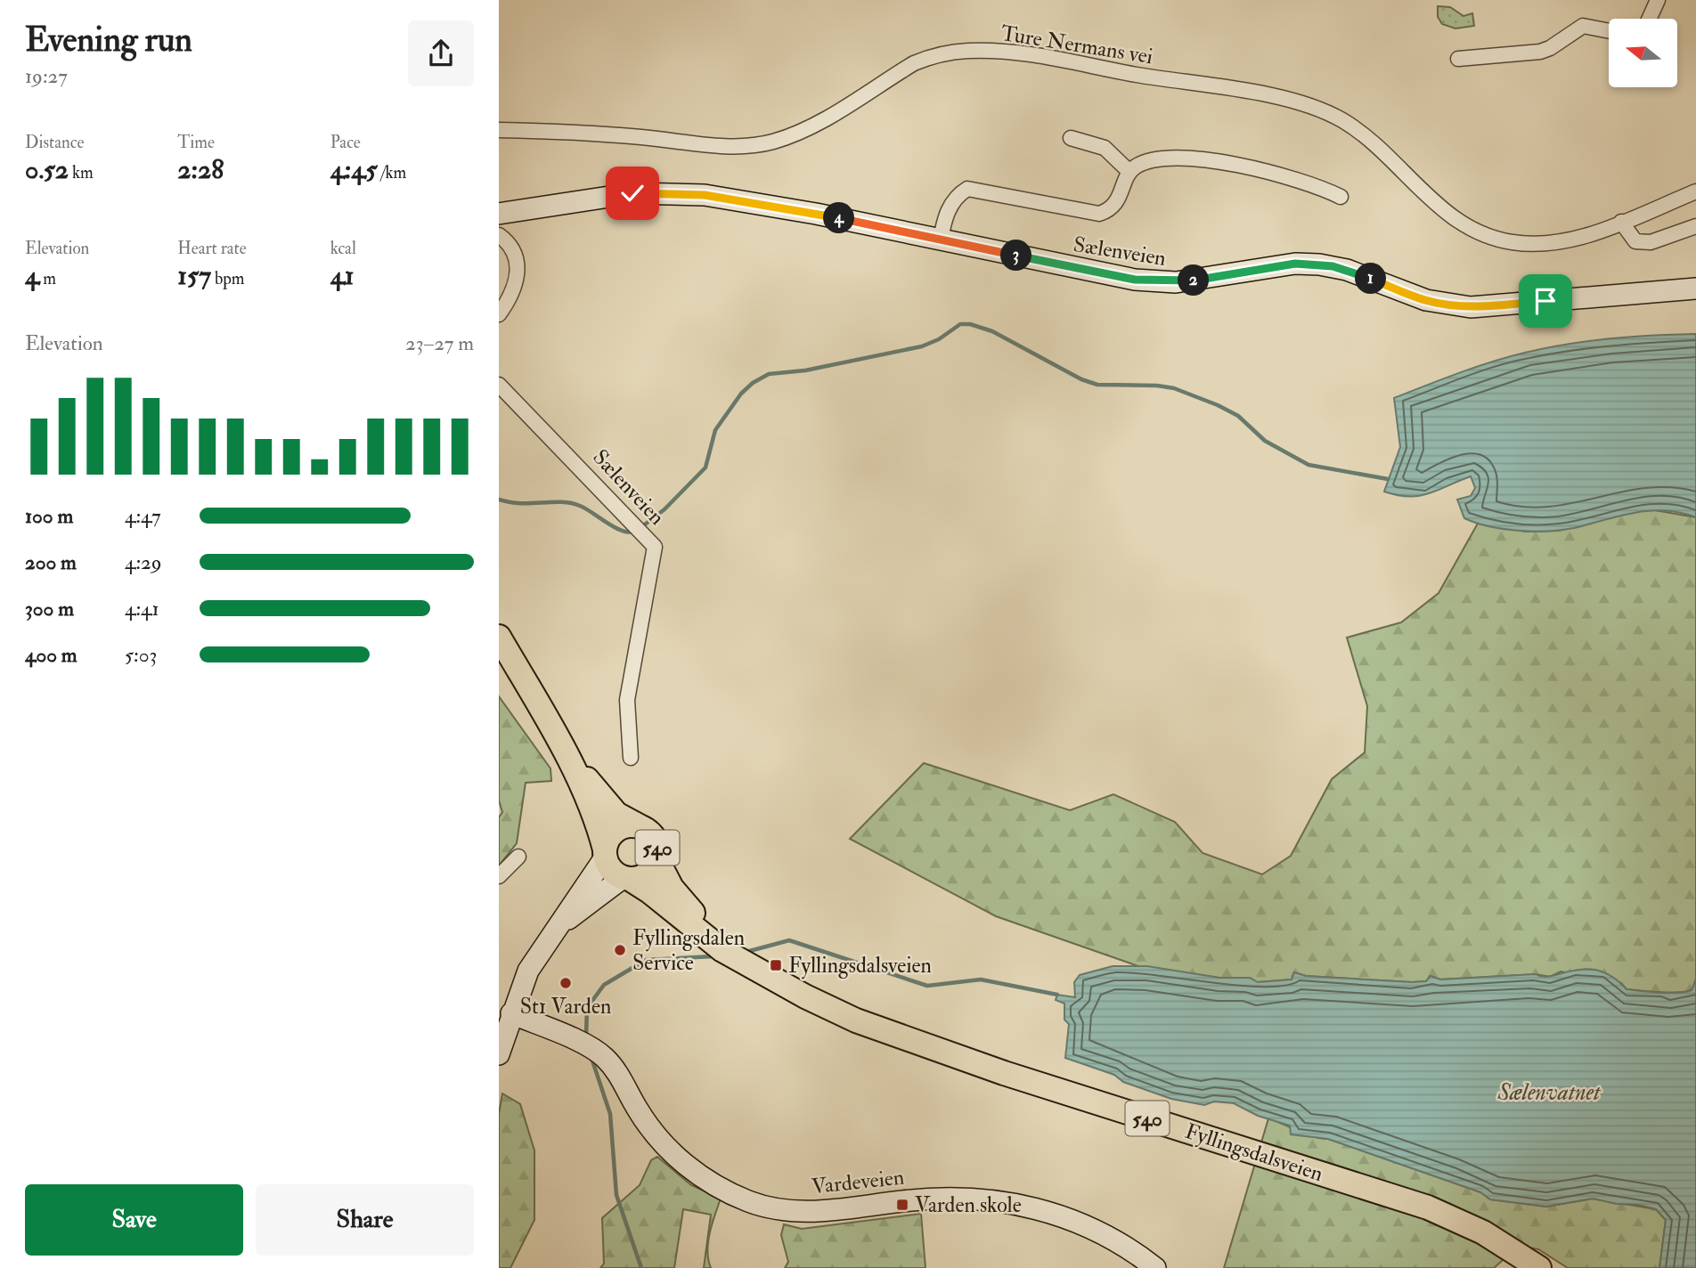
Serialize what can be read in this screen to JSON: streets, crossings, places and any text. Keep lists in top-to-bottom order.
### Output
{
  "streets": {
    "main road": ["540", "Fyllingsdalsveien"],
    "street": ["Ture Nermans vei", "Sælenveien", "Vardeveien"]
  },
  "crossings": [
    ["540", "Fyllingsdalsveien"]
  ],
  "water": ["Sælenvatnet"],
  "places": {
    "other": ["Fyllingsdalen Service", "St1 Varden"],
    "transit": ["Fyllingsdalsveien", "Varden skole"]
  },
  "north": "left",
  "page": {
    "heading": ["Evening run", "19:27"],
    "stats": [
      ["Distance", "0.52 km"],
      ["Time", "2:28"],
      ["Pace", "4:45 /km"],
      ["Elevation", "4 m"],
      ["Heart rate", "157 bpm"],
      ["kcal", "41"]
    ],
    "pins": [
      "4",
      "3",
      "1",
      "2"
    ],
    "chart": ["Elevation", "23–27 m"],
    "list": [
      {
        "name": "100 m",
        "note": "4:47"
      },
      {
        "name": "200 m",
        "note": "4:29"
      },
      {
        "name": "300 m",
        "note": "4:41"
      },
      {
        "name": "400 m",
        "note": "5:03"
      }
    ],
    "buttons": ["Save", "Share"]
  }
}
